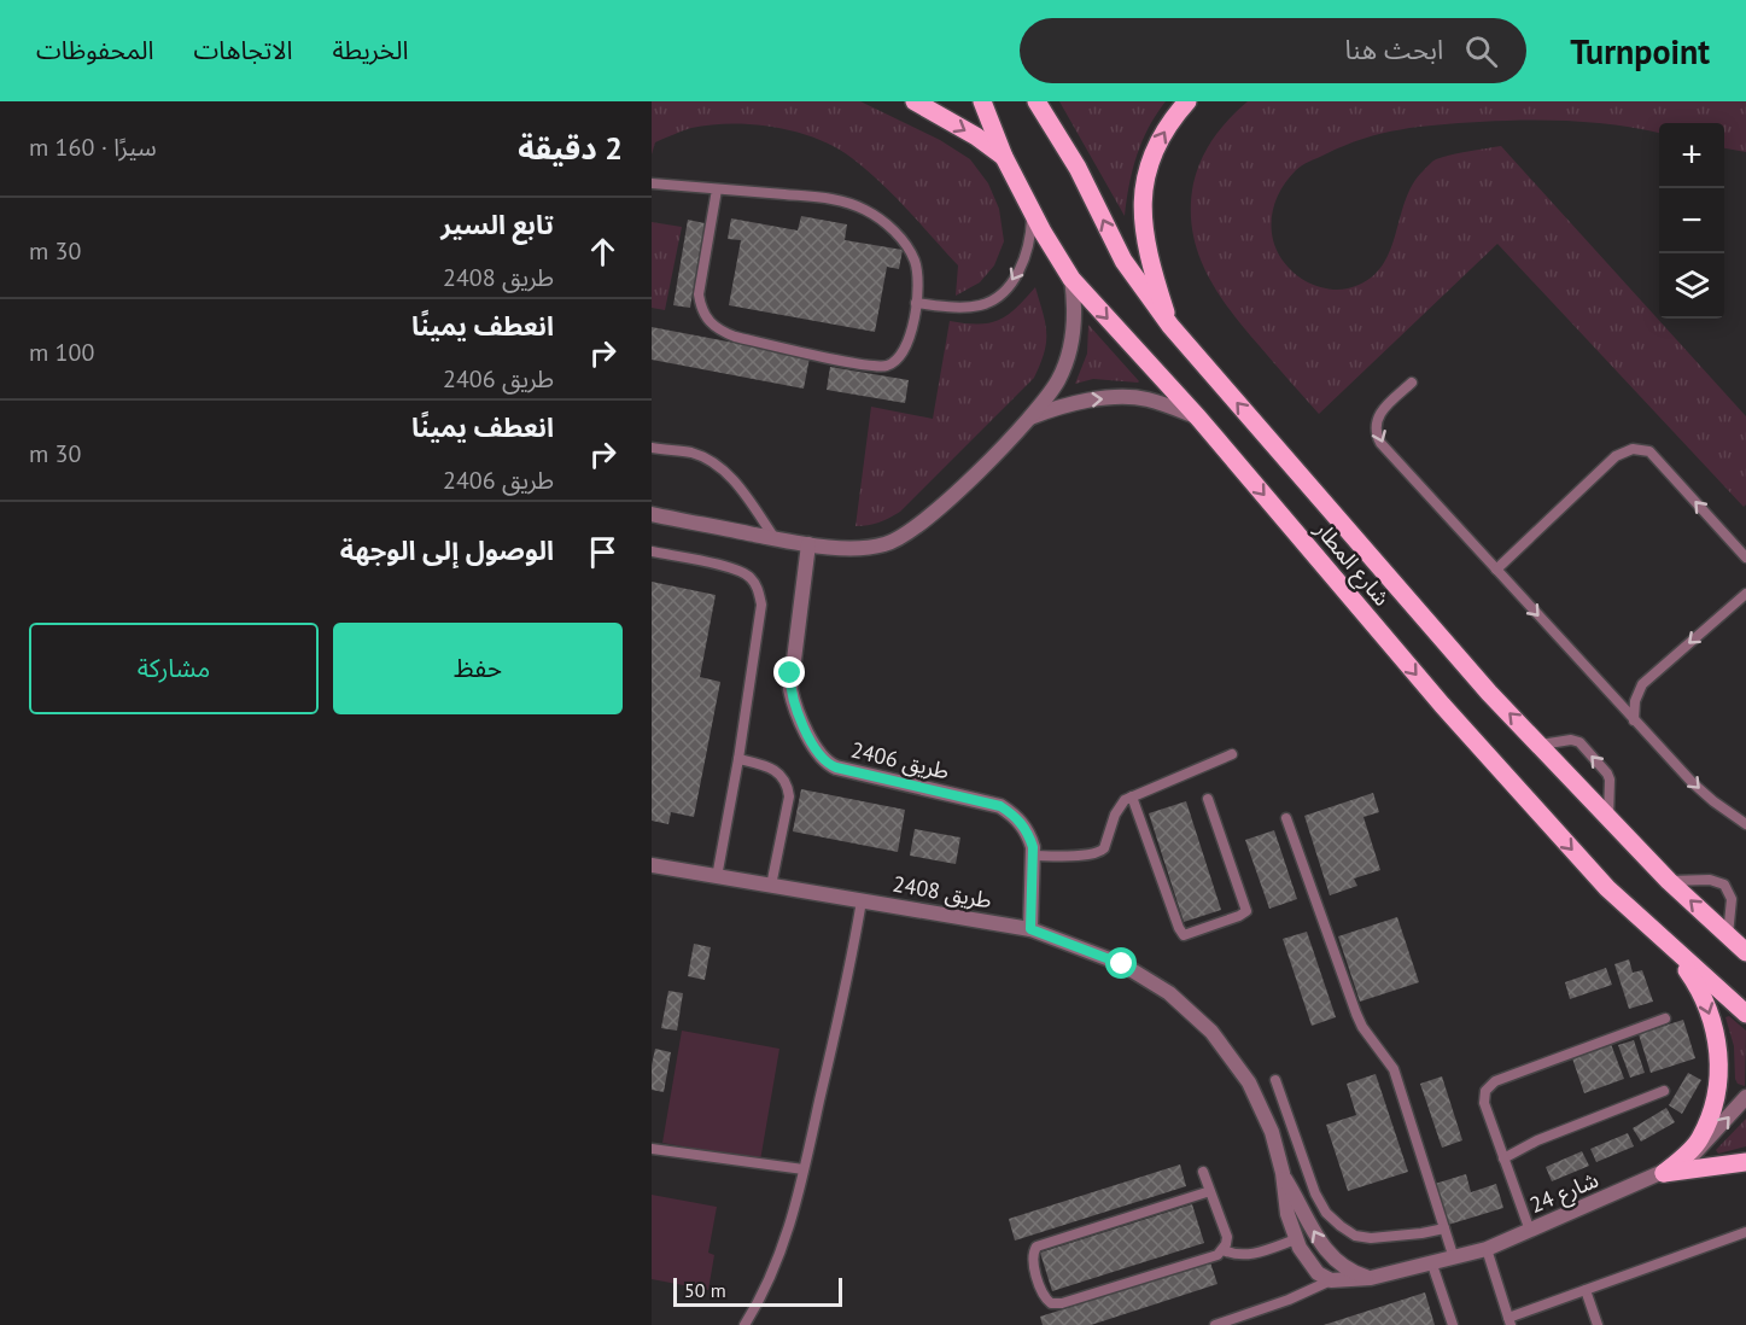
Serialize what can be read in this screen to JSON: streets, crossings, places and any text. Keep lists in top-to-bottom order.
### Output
{
  "streets": {
    "main road": ["شارع المطار"],
    "street": ["طريق 2406", "طريق 2408", "شارع 24"]
  },
  "crossings": [
    ["طريق 2406", "طريق 2408"],
    ["طريق 2408", "شارع 24"]
  ],
  "scale_bar": "50 m",
  "page": {
    "header": "Turnpoint",
    "search": "ابحث هنا",
    "nav": ["الخريطة", "الاتجاهات", "المحفوظات"],
    "heading": ["2 دقيقة", "سيرًا · 160 m"],
    "map_buttons": ["+", "−"],
    "list": [
      ["تابع السير", "طريق 2408", "30 m"],
      ["انعطف يمينًا", "طريق 2406", "100 m"],
      ["انعطف يمينًا", "طريق 2406", "30 m"],
      "الوصول إلى الوجهة"
    ],
    "buttons": ["حفظ", "مشاركة"],
    "scale": "50 m"
  }
}
